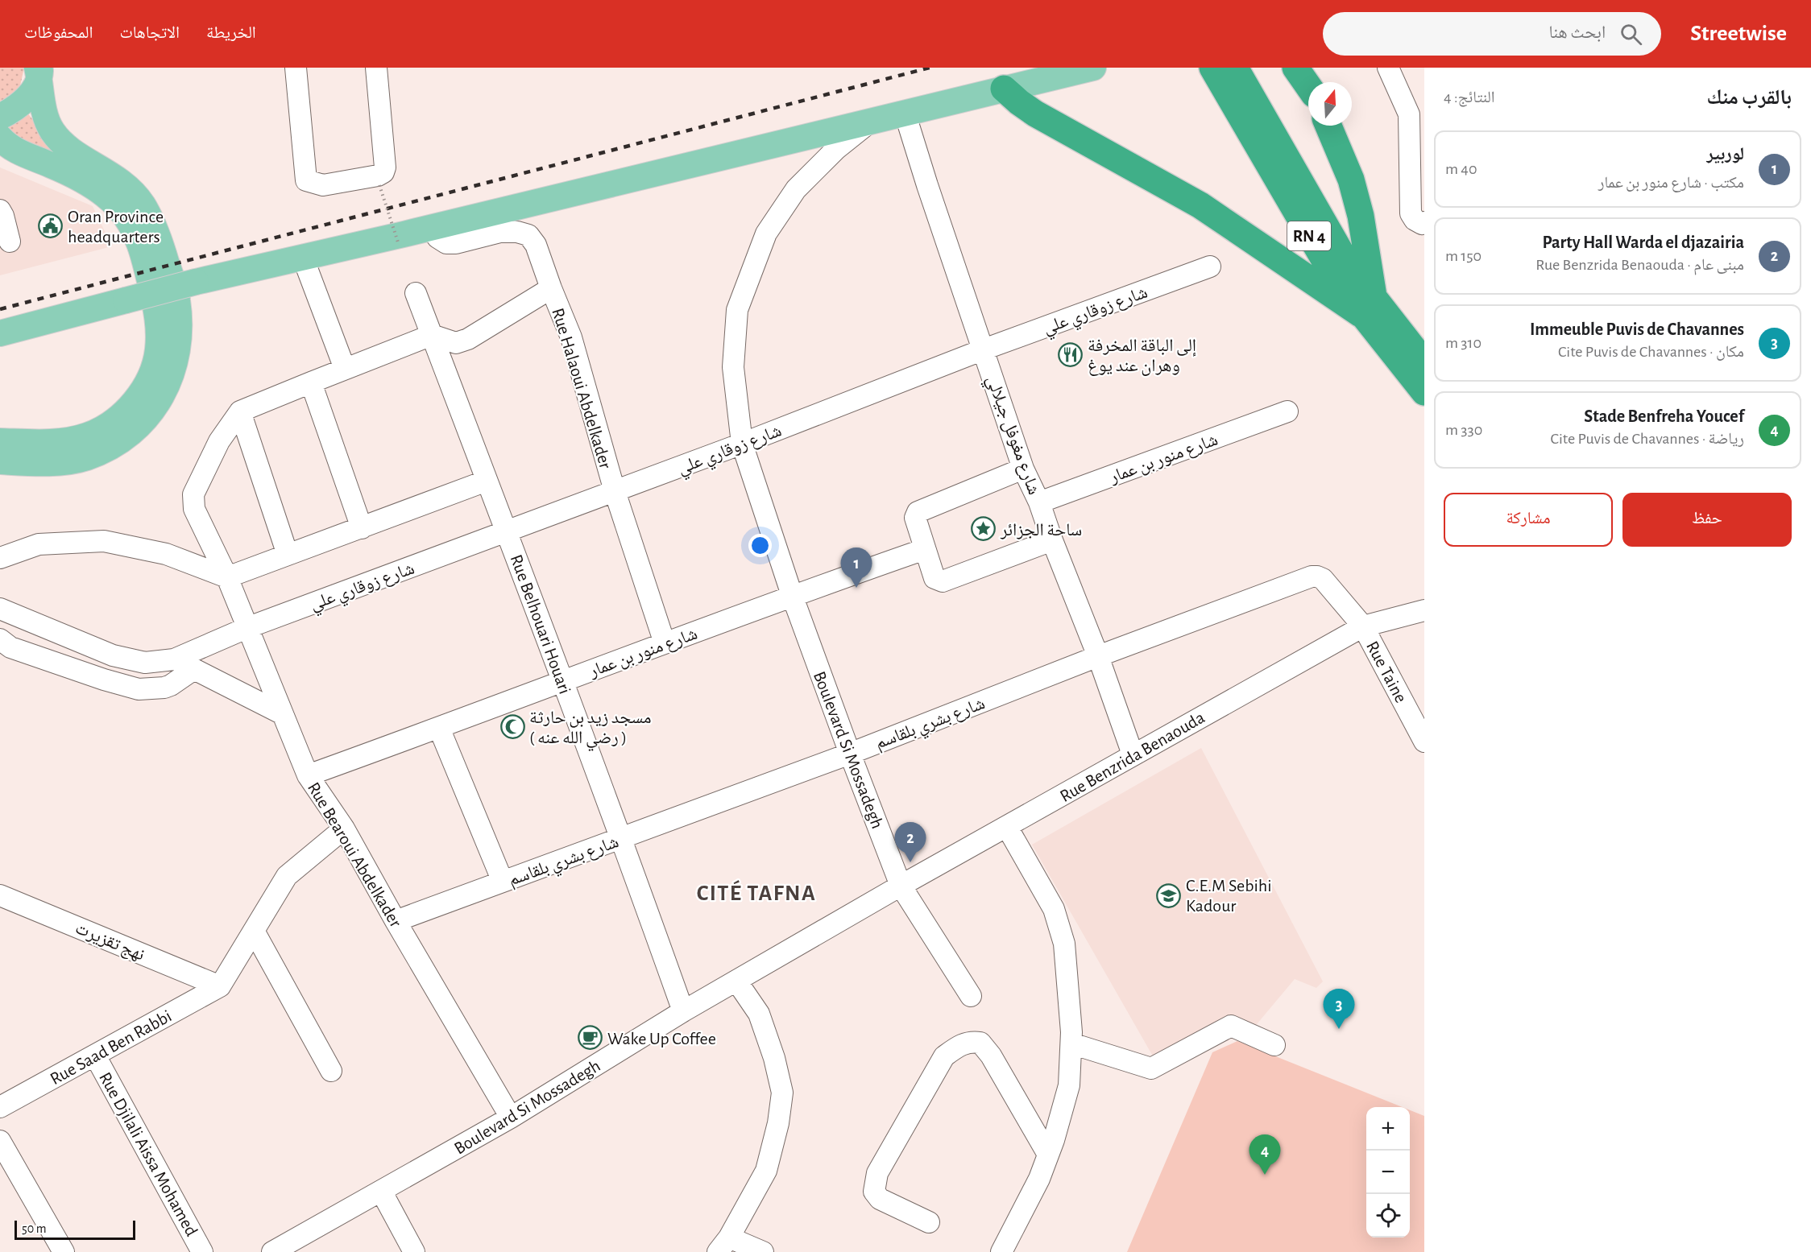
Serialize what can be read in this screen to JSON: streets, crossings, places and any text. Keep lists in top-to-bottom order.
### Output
{
  "streets": {
    "highway": ["RN 4"],
    "street": [
      "شارع زوقاري علي",
      "Rue Halaoui Abdelkader",
      "شارع مغوفل جيلالي",
      "شارع منور بن عمار",
      "Rue Belhouari Houari",
      "Rue Taine",
      "شارع بشري بلقاسم",
      "Boulevard Si Mossadegh",
      "Rue Benzrida Benaouda",
      "Rue Bearoui Abdelkader",
      "نهج تقزيرت",
      "Rue Saad Ben Rabbi",
      "Rue Djilali Aissa Mohamed"
    ]
  },
  "crossings": [
    ["شارع زوقاري علي", "Rue Halaoui Abdelkader"],
    ["شارع زوقاري علي", "شارع مغوفل جيلالي"],
    ["شارع زوقاري علي", "Rue Belhouari Houari"],
    ["شارع زوقاري علي", "Boulevard Si Mossadegh"],
    ["شارع زوقاري علي", "Rue Bearoui Abdelkader"],
    ["Rue Halaoui Abdelkader", "شارع منور بن عمار"],
    ["شارع مغوفل جيلالي", "شارع منور بن عمار"],
    ["شارع مغوفل جيلالي", "شارع بشري بلقاسم"],
    ["شارع مغوفل جيلالي", "Rue Benzrida Benaouda"],
    ["شارع منور بن عمار", "Rue Belhouari Houari"],
    ["شارع منور بن عمار", "Boulevard Si Mossadegh"],
    ["شارع منور بن عمار", "Rue Bearoui Abdelkader"],
    ["Rue Belhouari Houari", "شارع بشري بلقاسم"],
    ["Rue Belhouari Houari", "Boulevard Si Mossadegh"],
    ["Rue Taine", "شارع بشري بلقاسم"],
    ["Rue Taine", "Rue Benzrida Benaouda"],
    ["شارع بشري بلقاسم", "Boulevard Si Mossadegh"],
    ["شارع بشري بلقاسم", "Rue Benzrida Benaouda"],
    ["شارع بشري بلقاسم", "Rue Bearoui Abdelkader"],
    ["Boulevard Si Mossadegh", "Rue Benzrida Benaouda"],
    ["Boulevard Si Mossadegh", "Rue Bearoui Abdelkader"],
    ["نهج تقزيرت", "Rue Saad Ben Rabbi"],
    ["Rue Saad Ben Rabbi", "Rue Djilali Aissa Mohamed"]
  ],
  "districts": ["CITÉ TAFNA"],
  "places": {
    "public building": ["Oran Province headquarters"],
    "restaurant": ["إلى الباقة المخرفة وهران عند يوغ"],
    "place": ["ساحة الجزائر"],
    "mosque": ["مسجد زيد بن حارثة ( رضي الله عنه )"],
    "school or university": ["C.E.M Sebihi Kadour"],
    "cafe": ["Wake Up Coffee"]
  },
  "scale_bar": "50 m",
  "north": "top",
  "page": {
    "header": "Streetwise",
    "search": "ابحث هنا",
    "nav": ["الخريطة", "الاتجاهات", "المحفوظات"],
    "heading": ["بالقرب منك", "النتائج: 4"],
    "list": [
      {
        "mark": "1",
        "name": "لوربير",
        "note": "مكتب · شارع منور بن عمار",
        "value": "40 m"
      },
      {
        "mark": "2",
        "name": "Party Hall Warda el djazairia",
        "note": "مبنى عام · Rue Benzrida Benaouda",
        "value": "150 m"
      },
      {
        "mark": "3",
        "name": "Immeuble Puvis de Chavannes",
        "note": "مكان · Cite Puvis de Chavannes",
        "value": "310 m"
      },
      {
        "mark": "4",
        "name": "Stade Benfreha Youcef",
        "note": "رياضة · Cite Puvis de Chavannes",
        "value": "330 m"
      }
    ],
    "buttons": ["حفظ", "مشاركة"],
    "pins": [
      "1",
      "2",
      "3",
      "4"
    ],
    "map_buttons": ["+", "−"],
    "scale": "50 m"
  }
}
